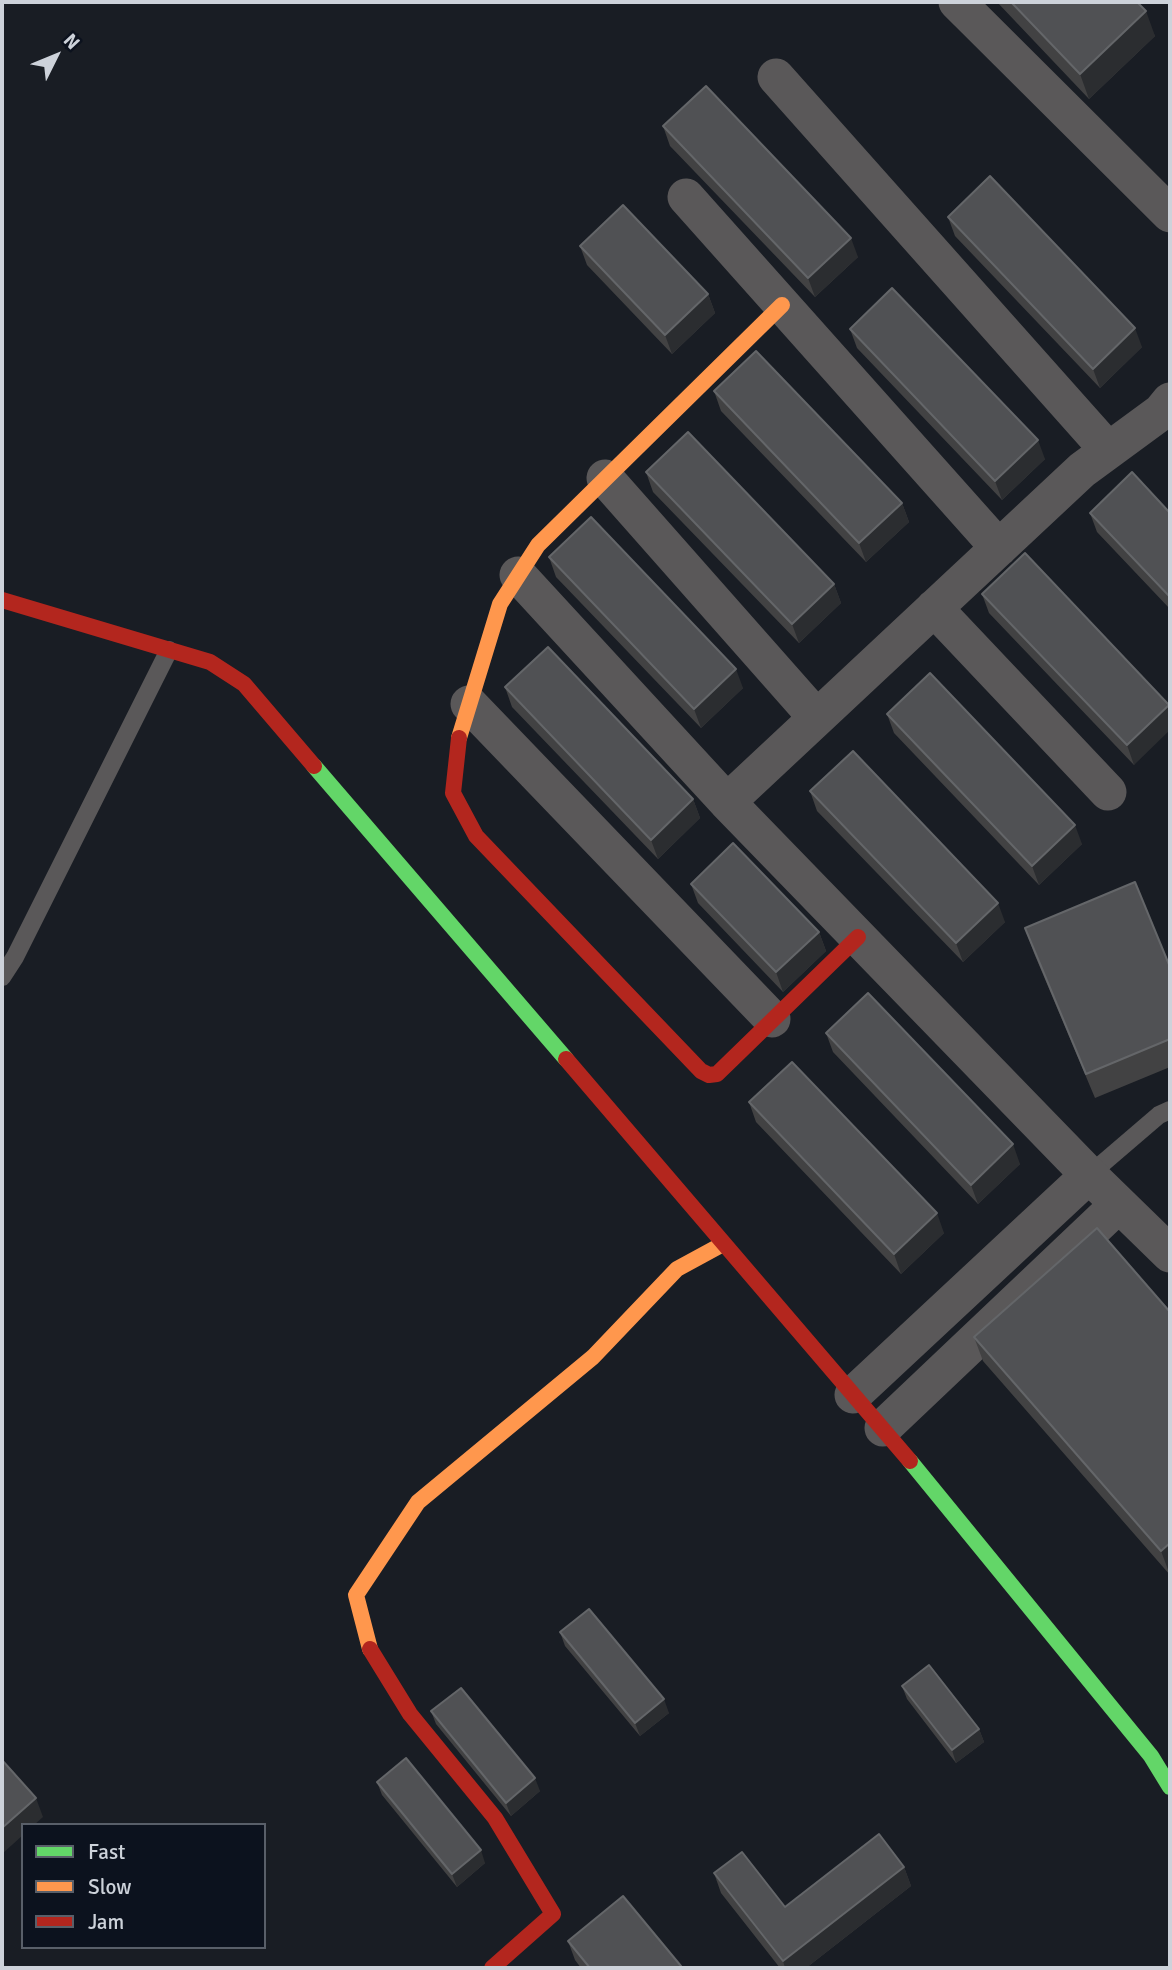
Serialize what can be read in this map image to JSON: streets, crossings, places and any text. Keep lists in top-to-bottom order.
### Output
{
  "legend": ["Fast", "Slow", "Jam"],
  "north": "top right"
}
